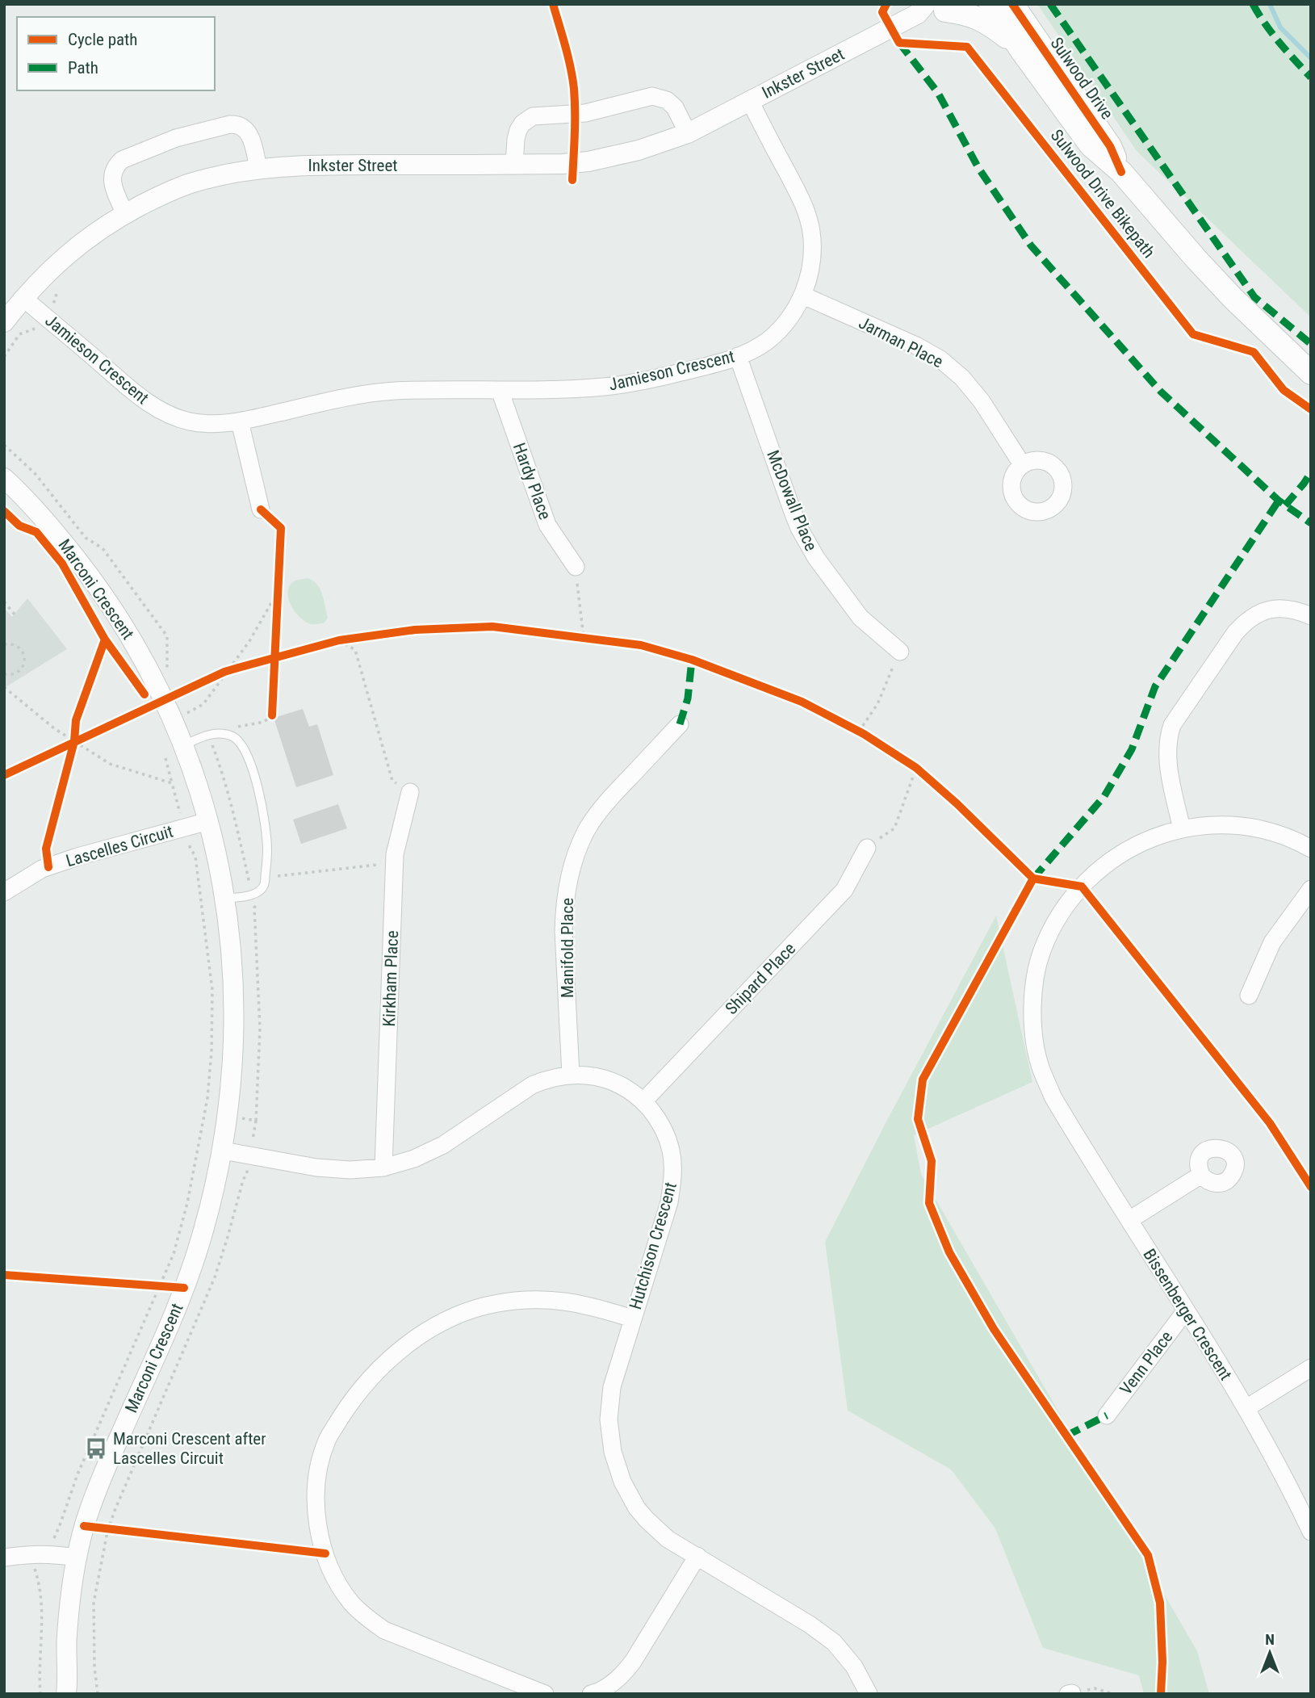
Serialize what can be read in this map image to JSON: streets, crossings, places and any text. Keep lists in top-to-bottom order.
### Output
{
  "streets": {
    "main road": ["Sulwood Drive"],
    "street": [
      "Inkster Street",
      "Jarman Place",
      "Jamieson Crescent",
      "Hardy Place",
      "McDowall Place",
      "Marconi Crescent",
      "Lascelles Circuit",
      "Manifold Place",
      "Kirkham Place",
      "Shipard Place",
      "Hutchison Crescent",
      "Bissenberger Crescent",
      "Venn Place"
    ],
    "cycle path": ["Sulwood Drive Bikepath"]
  },
  "crossings": [
    ["Inkster Street", "Jamieson Crescent"],
    ["Jarman Place", "Jamieson Crescent"],
    ["Jamieson Crescent", "Hardy Place"],
    ["Jamieson Crescent", "McDowall Place"],
    ["Marconi Crescent", "Lascelles Circuit"],
    ["Marconi Crescent", "Hutchison Crescent"],
    ["Manifold Place", "Hutchison Crescent"],
    ["Kirkham Place", "Hutchison Crescent"],
    ["Shipard Place", "Hutchison Crescent"],
    ["Bissenberger Crescent", "Venn Place"]
  ],
  "places": {
    "bus stop": ["Marconi Crescent after Lascelles Circuit"]
  },
  "legend": ["Cycle path", "Path"],
  "north": "top"
}
